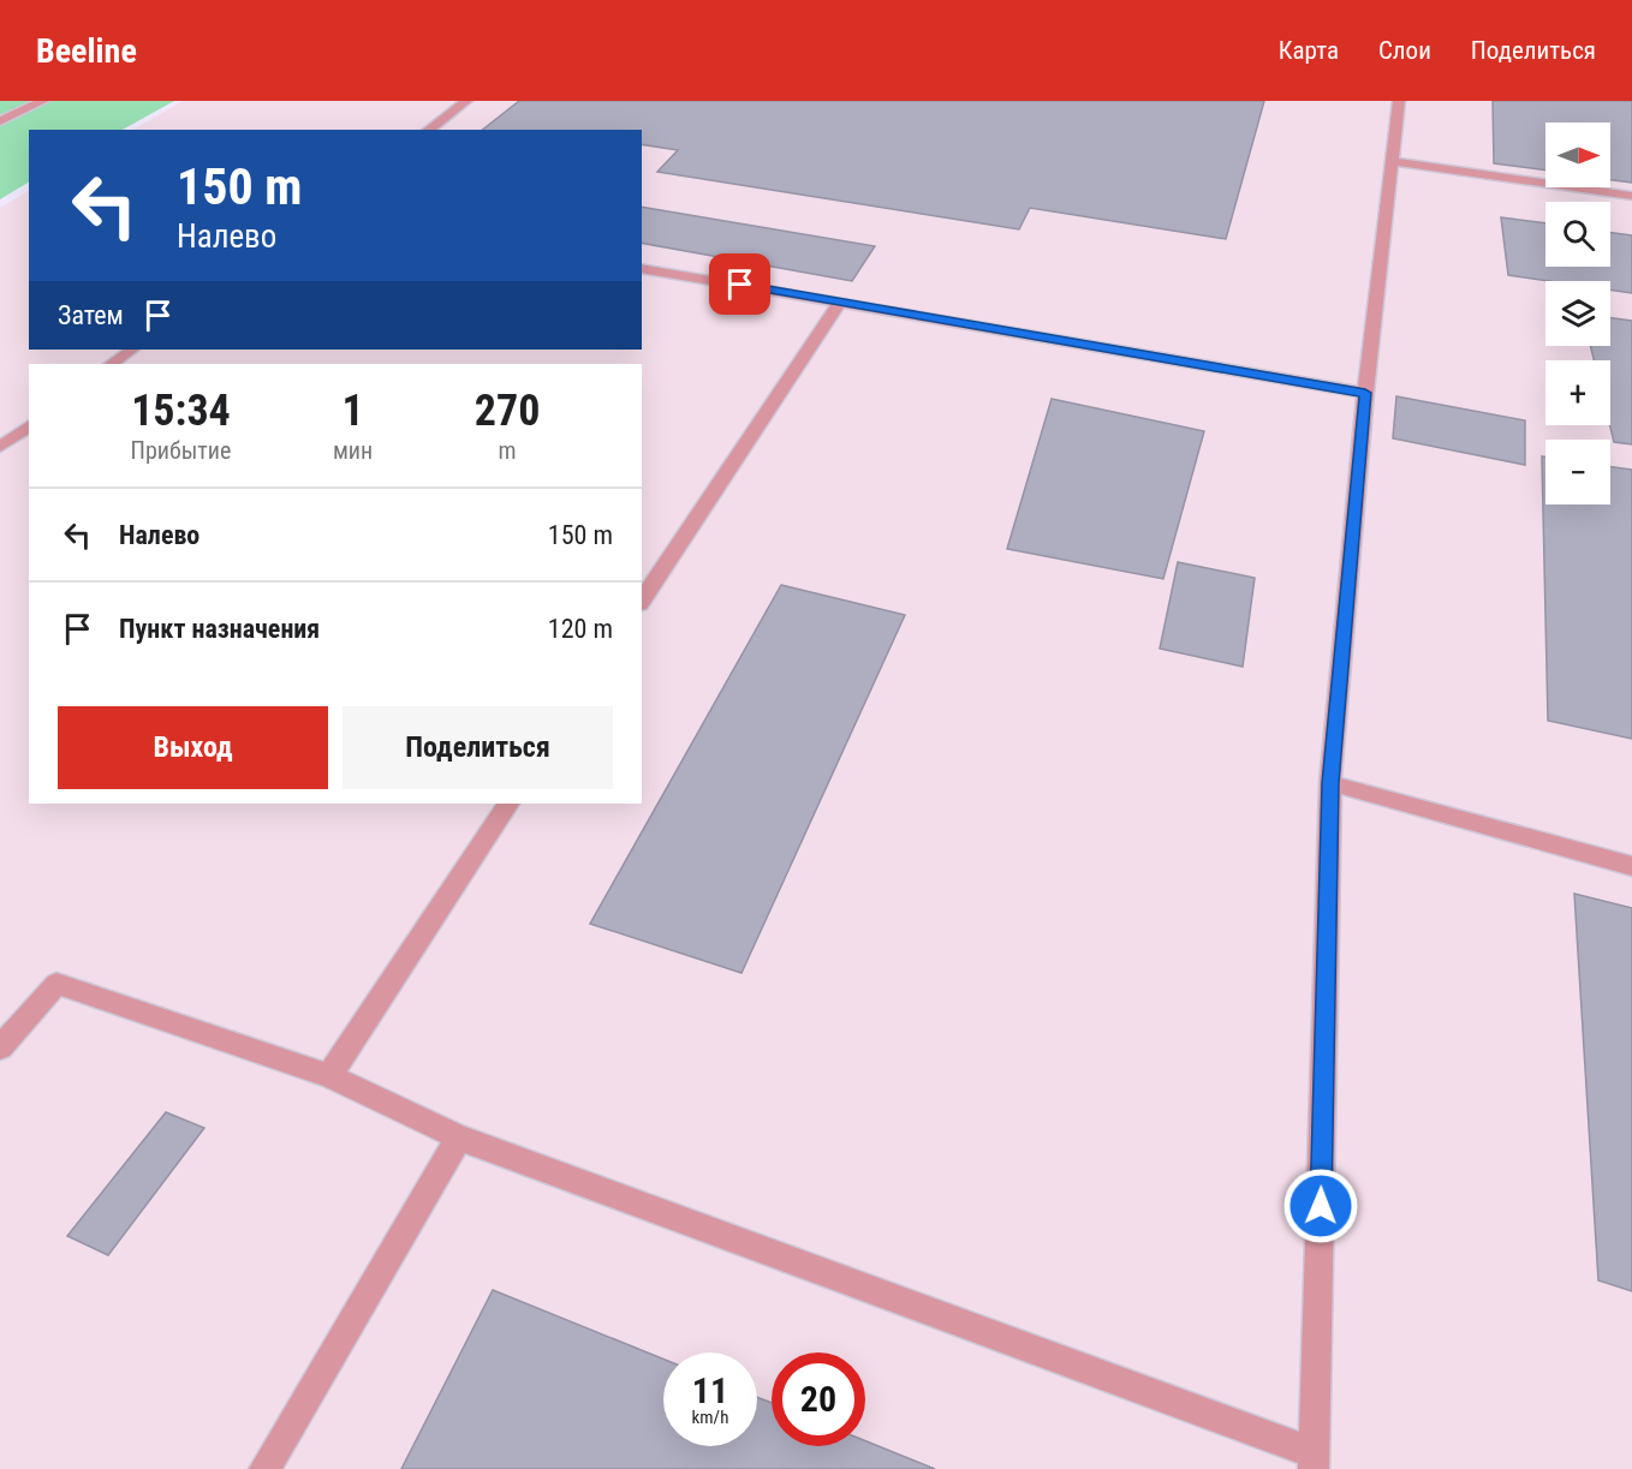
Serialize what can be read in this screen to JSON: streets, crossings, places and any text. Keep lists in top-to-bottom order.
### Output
{
  "north": "right",
  "page": {
    "header": "Beeline",
    "nav": ["Карта", "Слои", "Поделиться"],
    "map_buttons": ["+", "−"],
    "turn": ["150 m", "Налево"],
    "then": "Затем",
    "eta": [
      "15:34",
      "Прибытие",
      "1",
      "мин",
      "270",
      "m"
    ],
    "list": [
      {
        "name": "Налево",
        "value": "150 m"
      },
      {
        "name": "Пункт назначения",
        "value": "120 m"
      }
    ],
    "buttons": ["Выход", "Поделиться"],
    "speed": "11 km/h",
    "limit": "20"
  }
}
